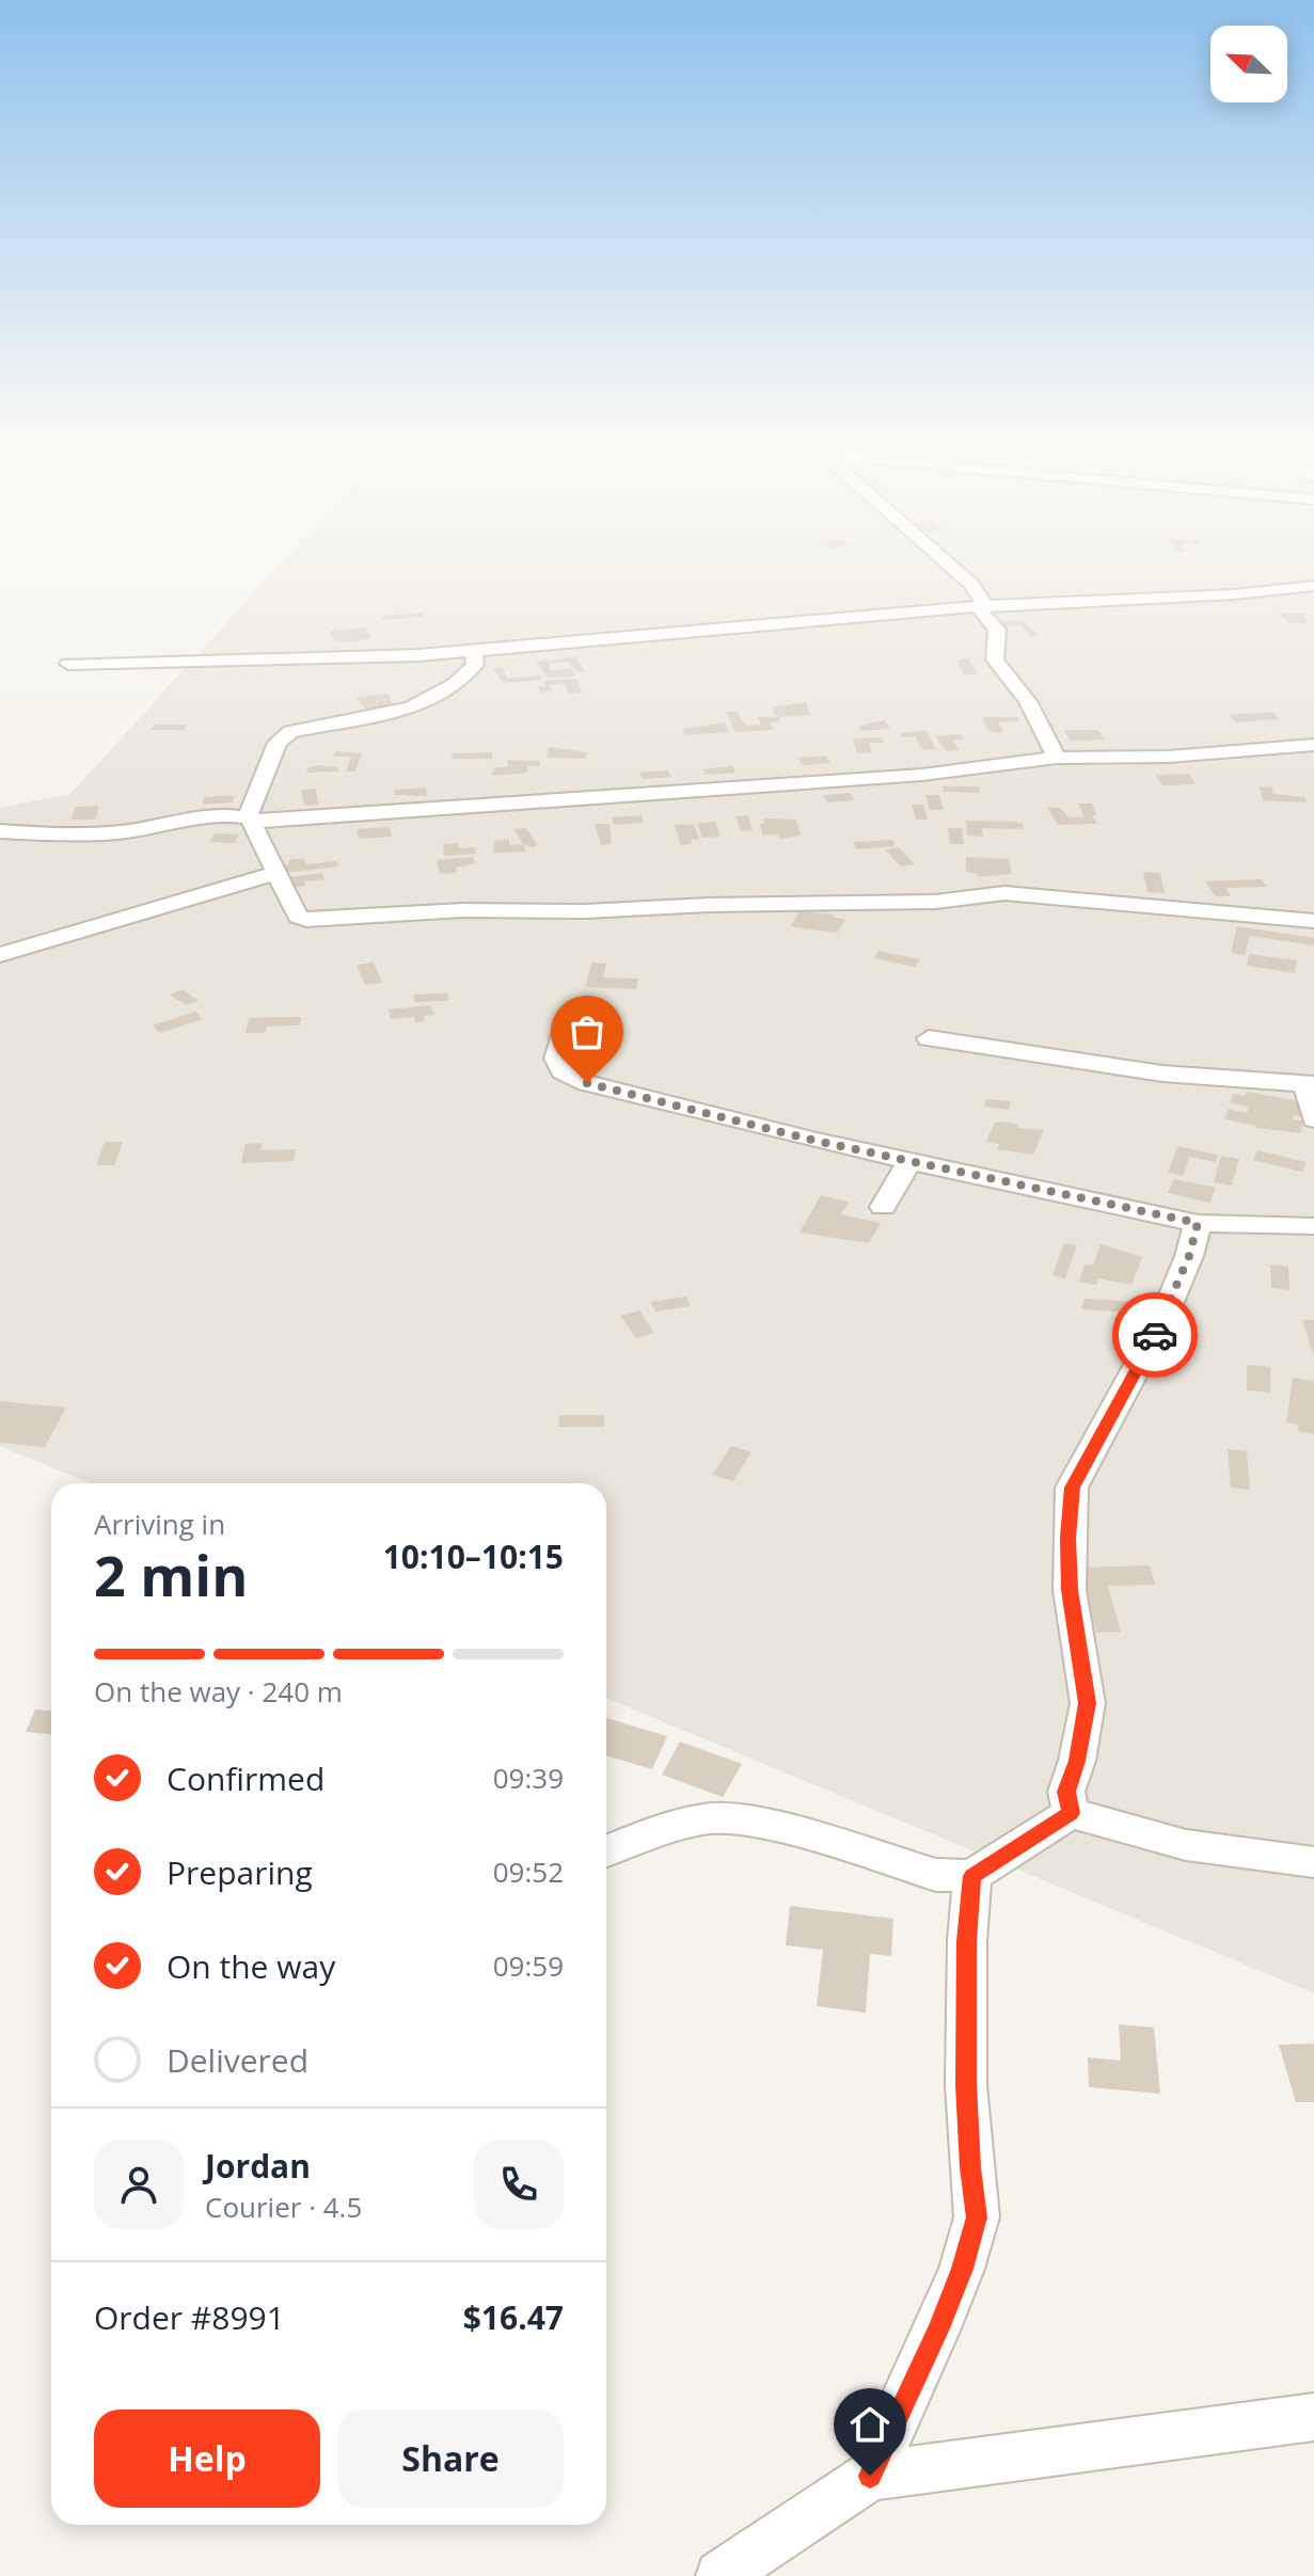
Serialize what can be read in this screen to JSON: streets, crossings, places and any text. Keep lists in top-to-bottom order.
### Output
{
  "north": "top left",
  "page": {
    "heading": ["2 min", "Arriving in", "10:10–10:15"],
    "panel": [
      "Jordan",
      "Courier · 4.5",
      "Order #8991",
      "$16.47"
    ],
    "bar": "On the way · 240 m",
    "list": [
      ["Confirmed", "09:39"],
      ["Preparing", "09:52"],
      ["On the way", "09:59"],
      "Delivered"
    ],
    "buttons": ["Help", "Share"]
  }
}
